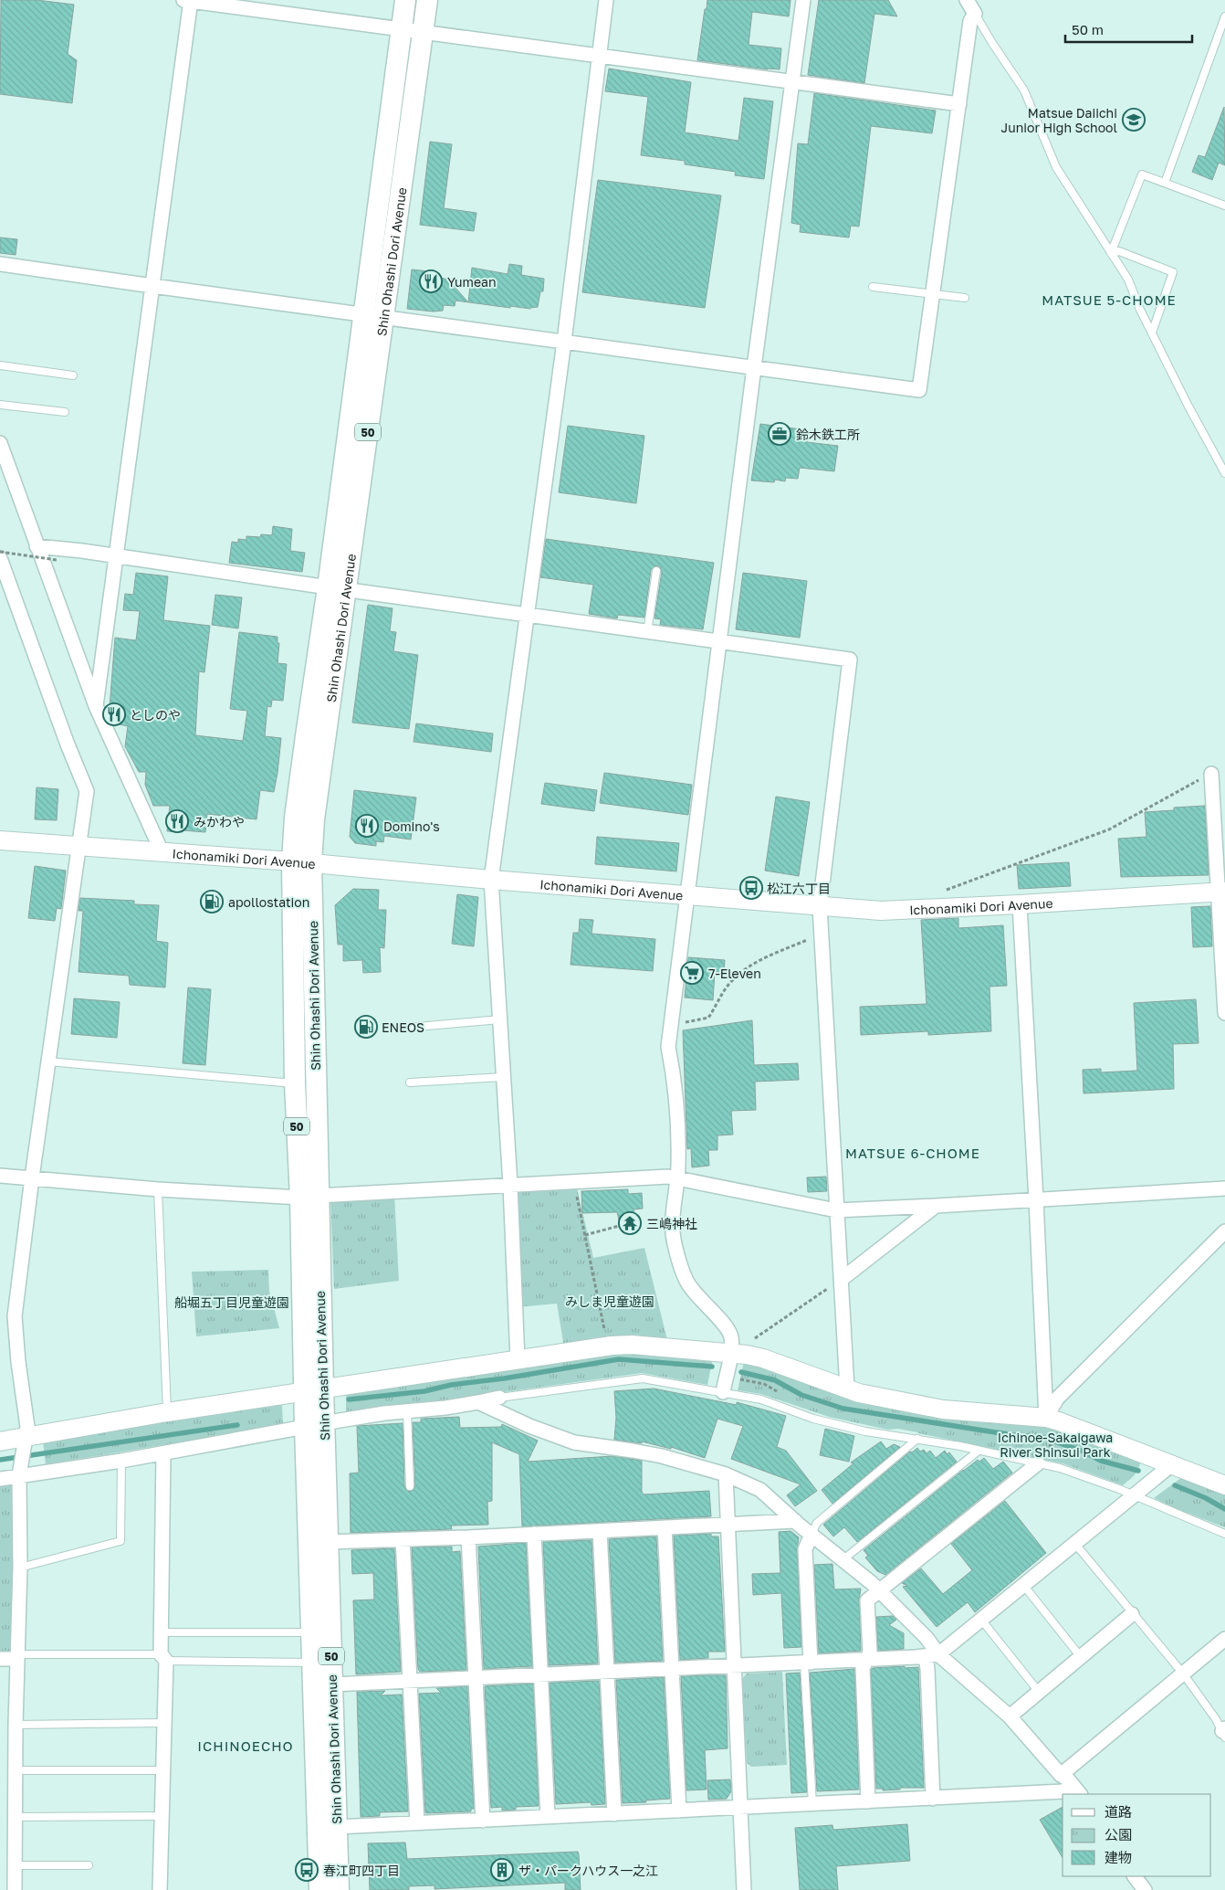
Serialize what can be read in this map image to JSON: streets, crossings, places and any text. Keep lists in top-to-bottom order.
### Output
{
  "streets": {
    "main road": ["Shin Ohashi Dori Avenue", "50"],
    "street": ["Ichonamiki Dori Avenue"]
  },
  "crossings": [
    ["Shin Ohashi Dori Avenue", "Ichonamiki Dori Avenue"]
  ],
  "districts": ["MATSUE 5-CHOME", "MATSUE 6-CHOME", "ICHINOECHO"],
  "parks": ["みしま児童遊園", "船堀五丁目児童遊園", "Ichinoe-Sakaigawa River Shinsui Park"],
  "places": {
    "school or university": ["Matsue Daiichi Junior High School"],
    "restaurant": [
      "Yumean",
      "としのや",
      "みかわや",
      "Domino's"
    ],
    "office": ["鈴木鉄工所"],
    "bus stop": ["松江六丁目", "春江町四丁目"],
    "fuel station": ["apollostation", "ENEOS"],
    "supermarket": ["7-Eleven"],
    "temple": ["三嶋神社"],
    "building": ["ザ・パークハウス一之江"]
  },
  "legend": ["道路", "公園", "建物"],
  "scale_bar": "50 m"
}
